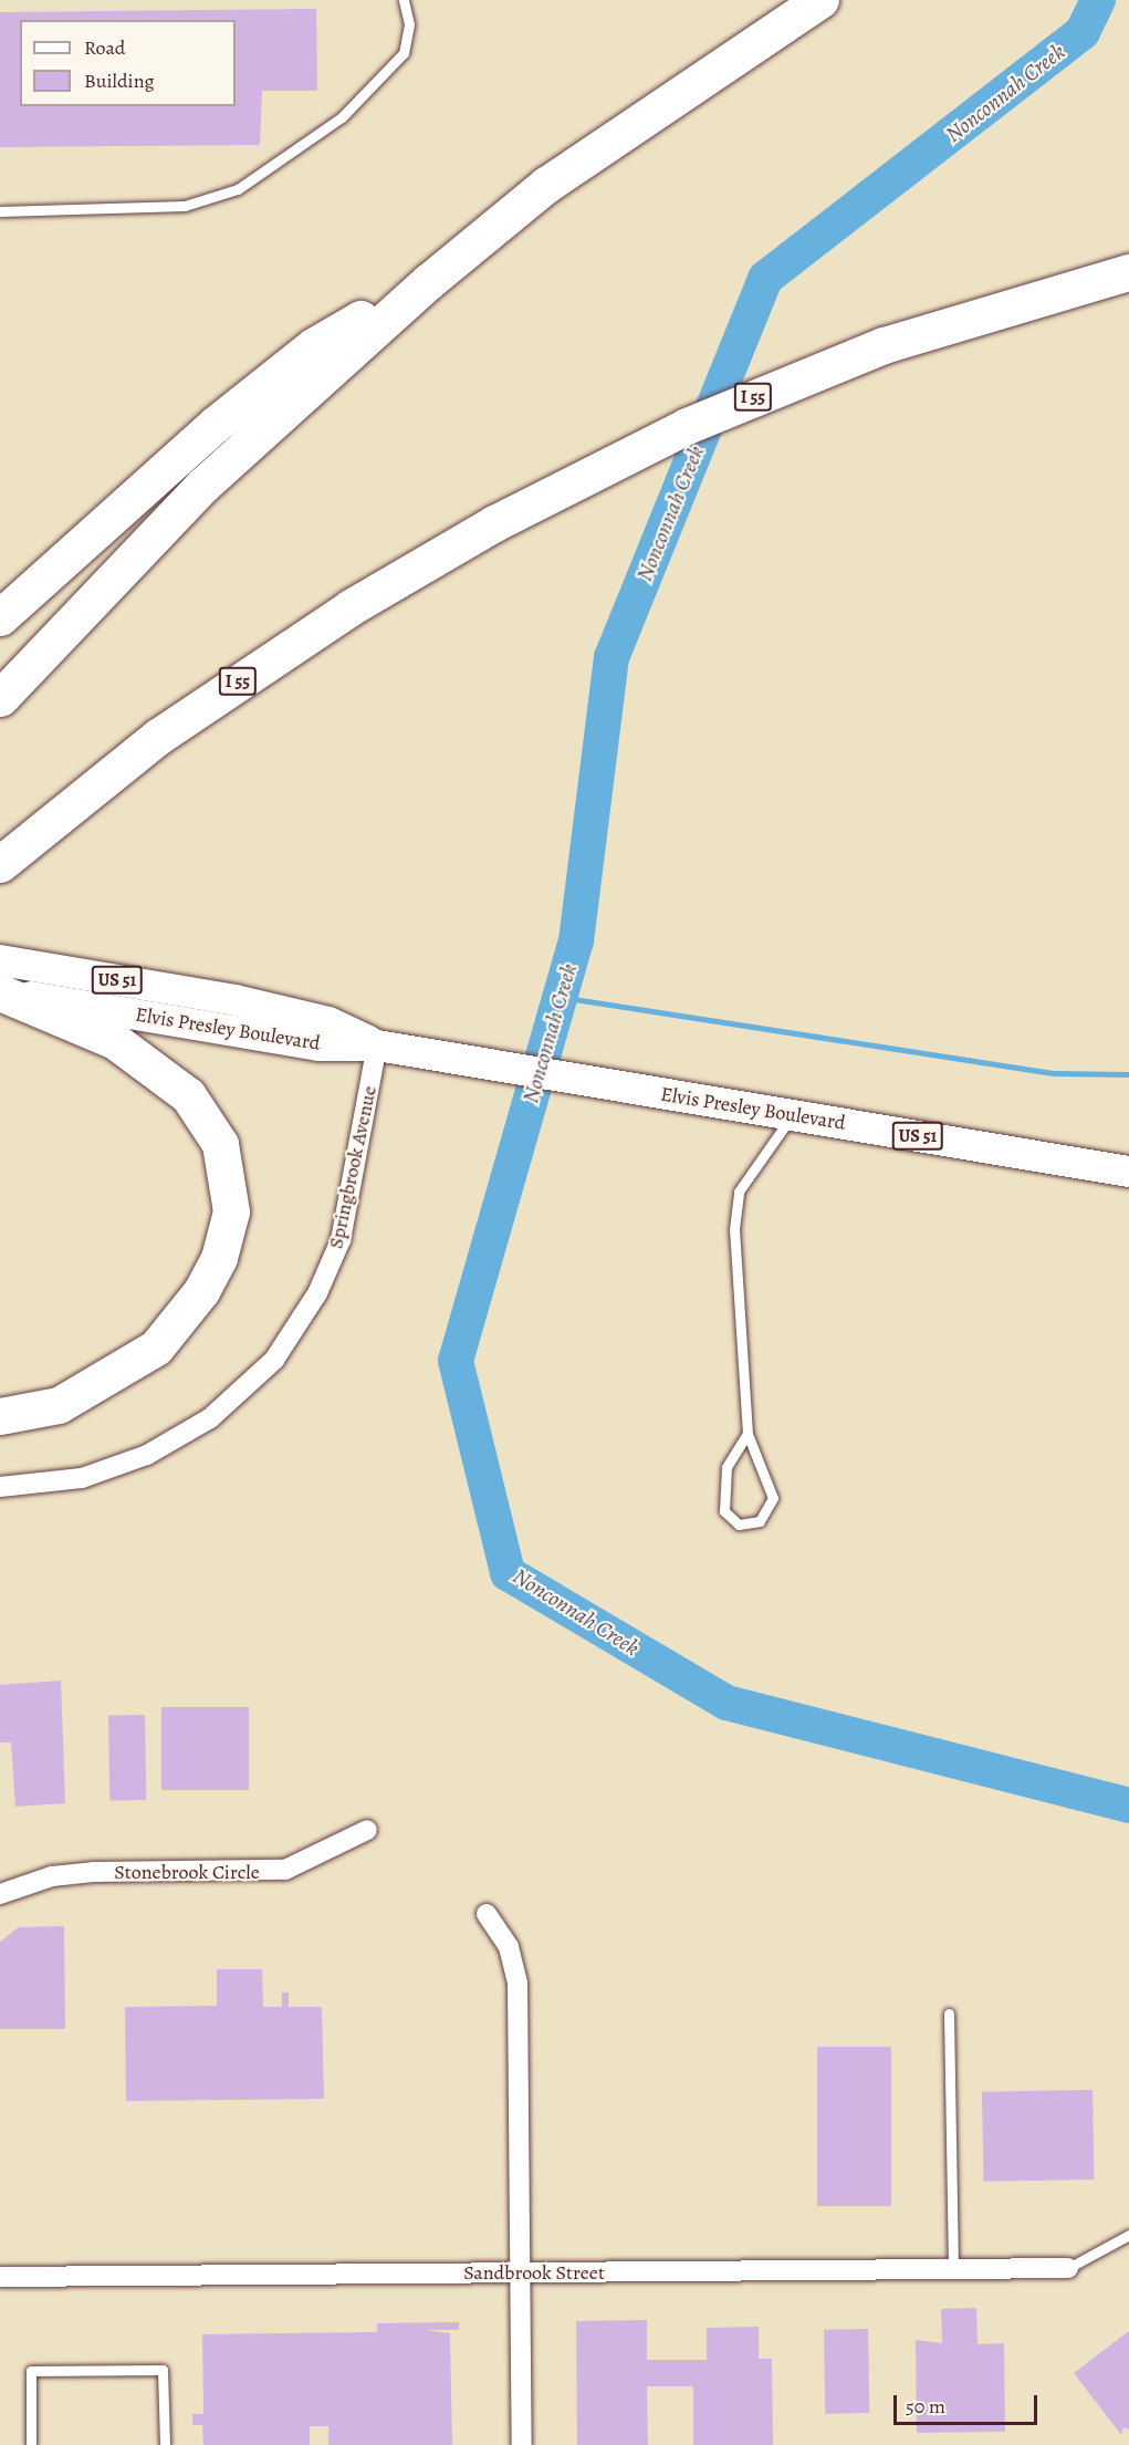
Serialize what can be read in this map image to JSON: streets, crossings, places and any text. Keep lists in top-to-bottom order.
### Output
{
  "streets": {
    "highway": ["I 55"],
    "main road": ["US 51", "Elvis Presley Boulevard"],
    "street": ["Springbrook Avenue", "Stonebrook Circle", "Sandbrook Street"]
  },
  "crossings": [
    ["Elvis Presley Boulevard", "Springbrook Avenue"]
  ],
  "water": ["Nonconnah Creek"],
  "legend": ["Road", "Building"],
  "scale_bar": "50 m"
}
